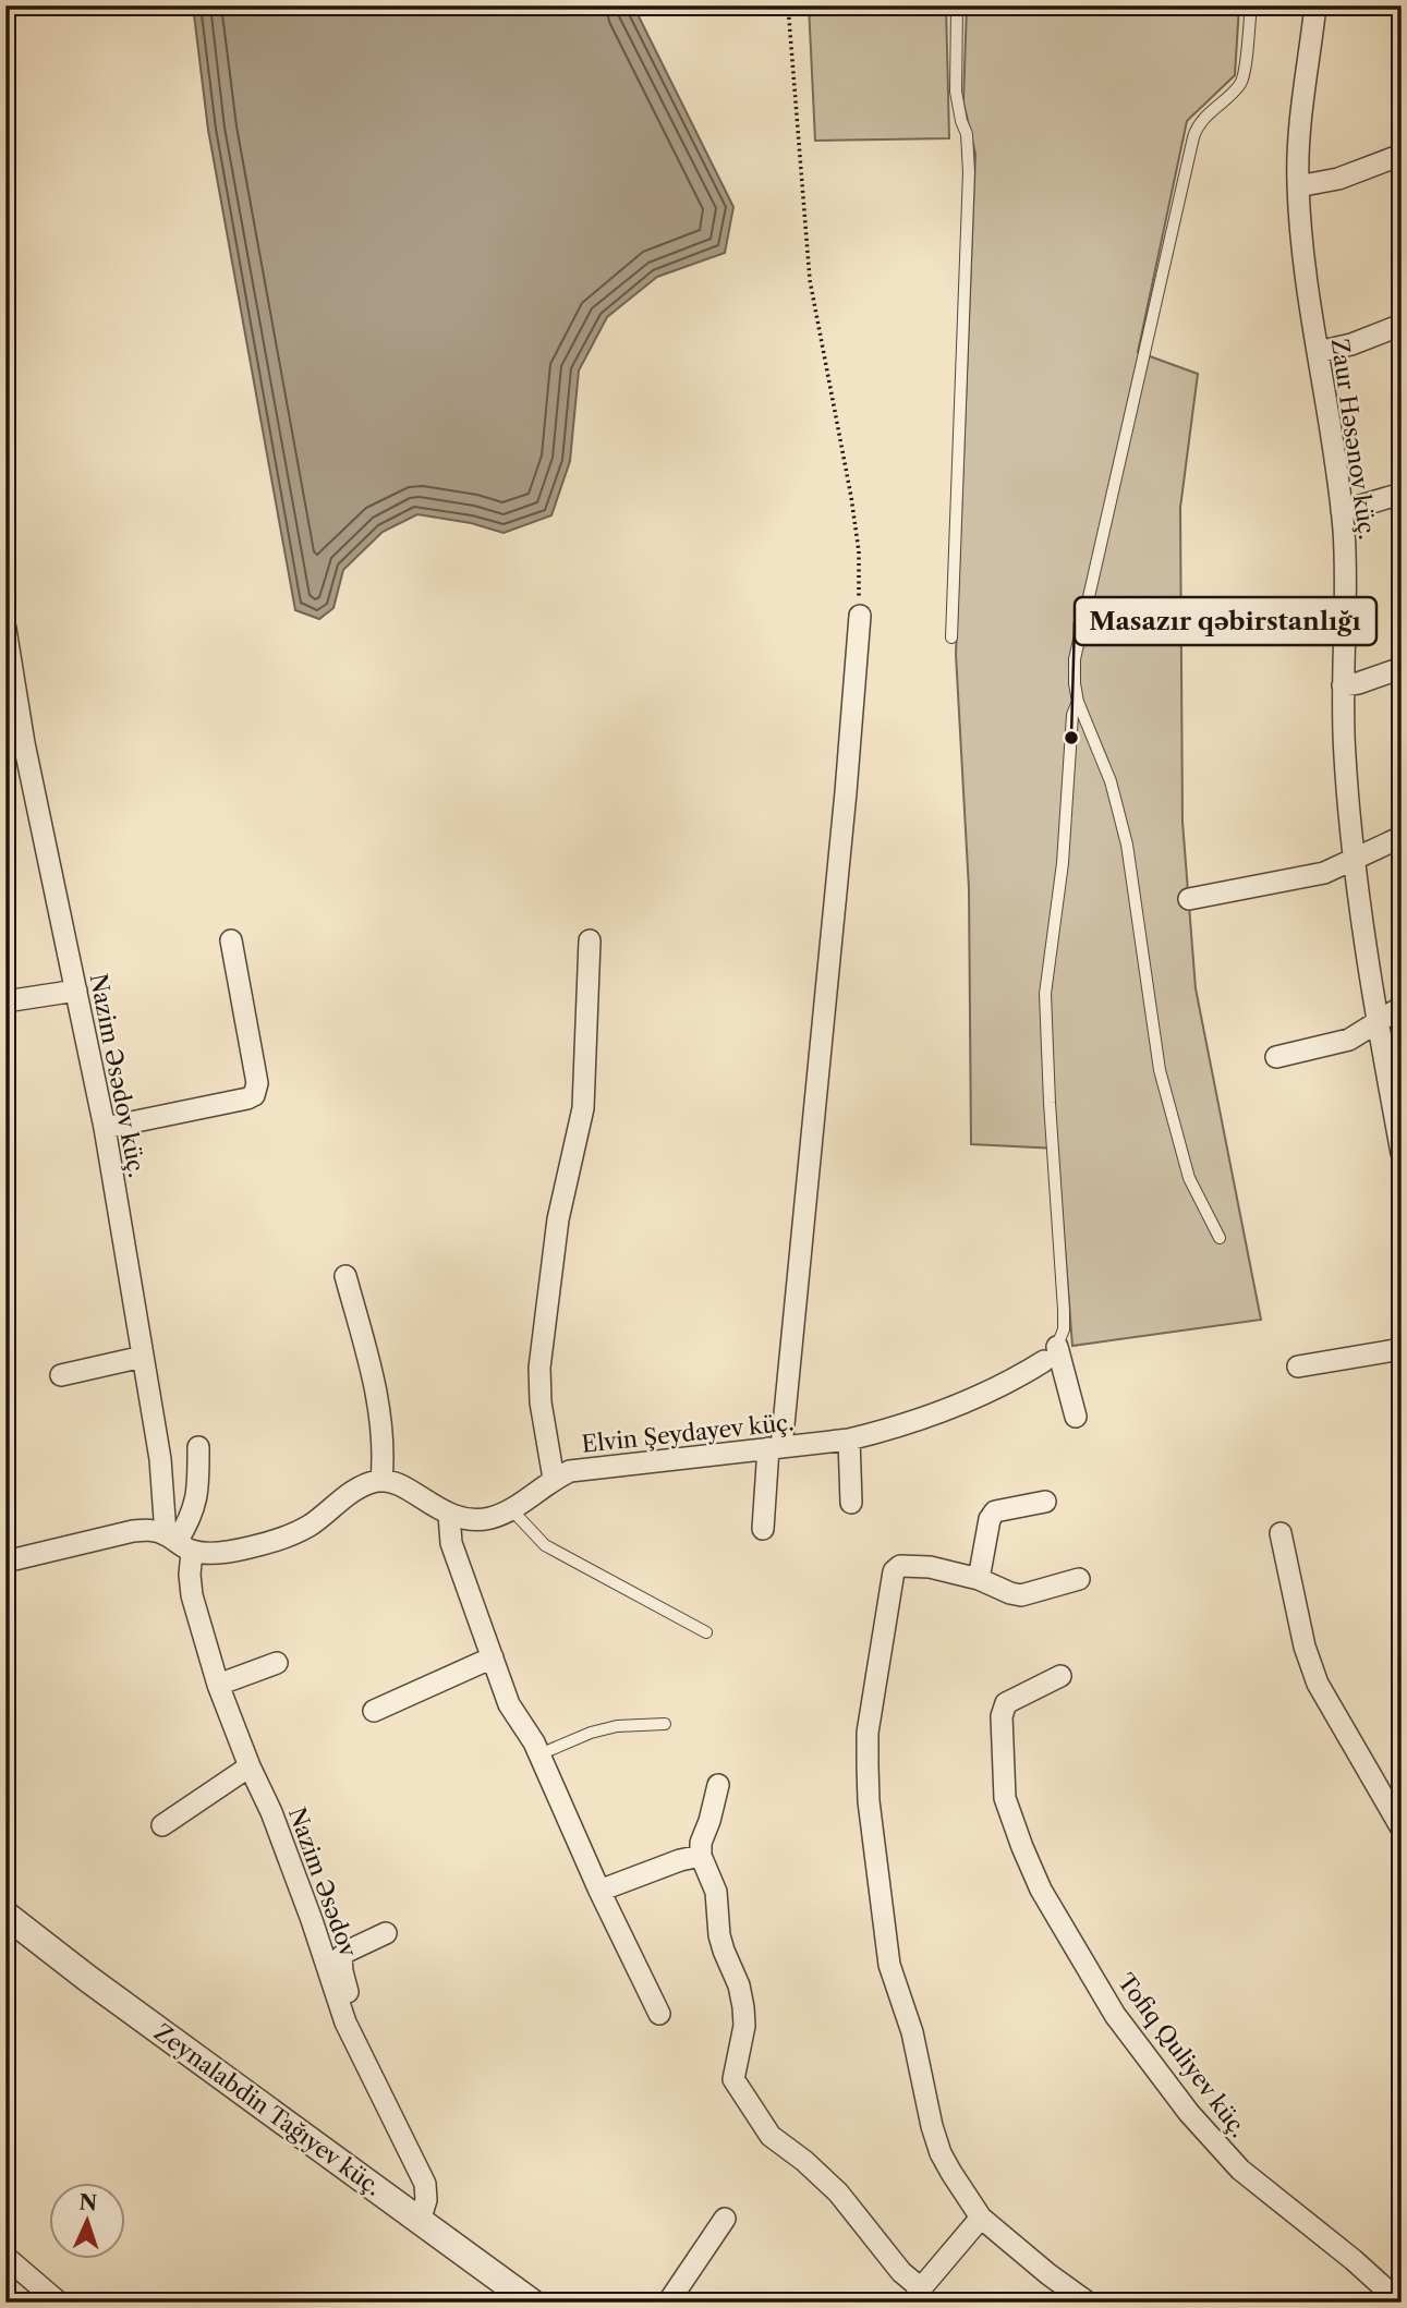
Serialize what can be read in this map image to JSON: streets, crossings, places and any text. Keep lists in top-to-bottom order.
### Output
{
  "streets": {
    "street": [
      "Zaur Həsənov küç.",
      "Nazim Əsədov küç.",
      "Elvin Şeydayev küç.",
      "Nazim Əsədov",
      "Tofiq Quliyev küç.",
      "Zeynalabdin Tağıyev küç."
    ]
  },
  "crossings": [
    ["Nazim Əsədov küç.", "Nazim Əsədov"],
    ["Nazim Əsədov", "Zeynalabdin Tağıyev küç."]
  ],
  "places": ["Masazır qəbirstanlığı"],
  "north": "top"
}
